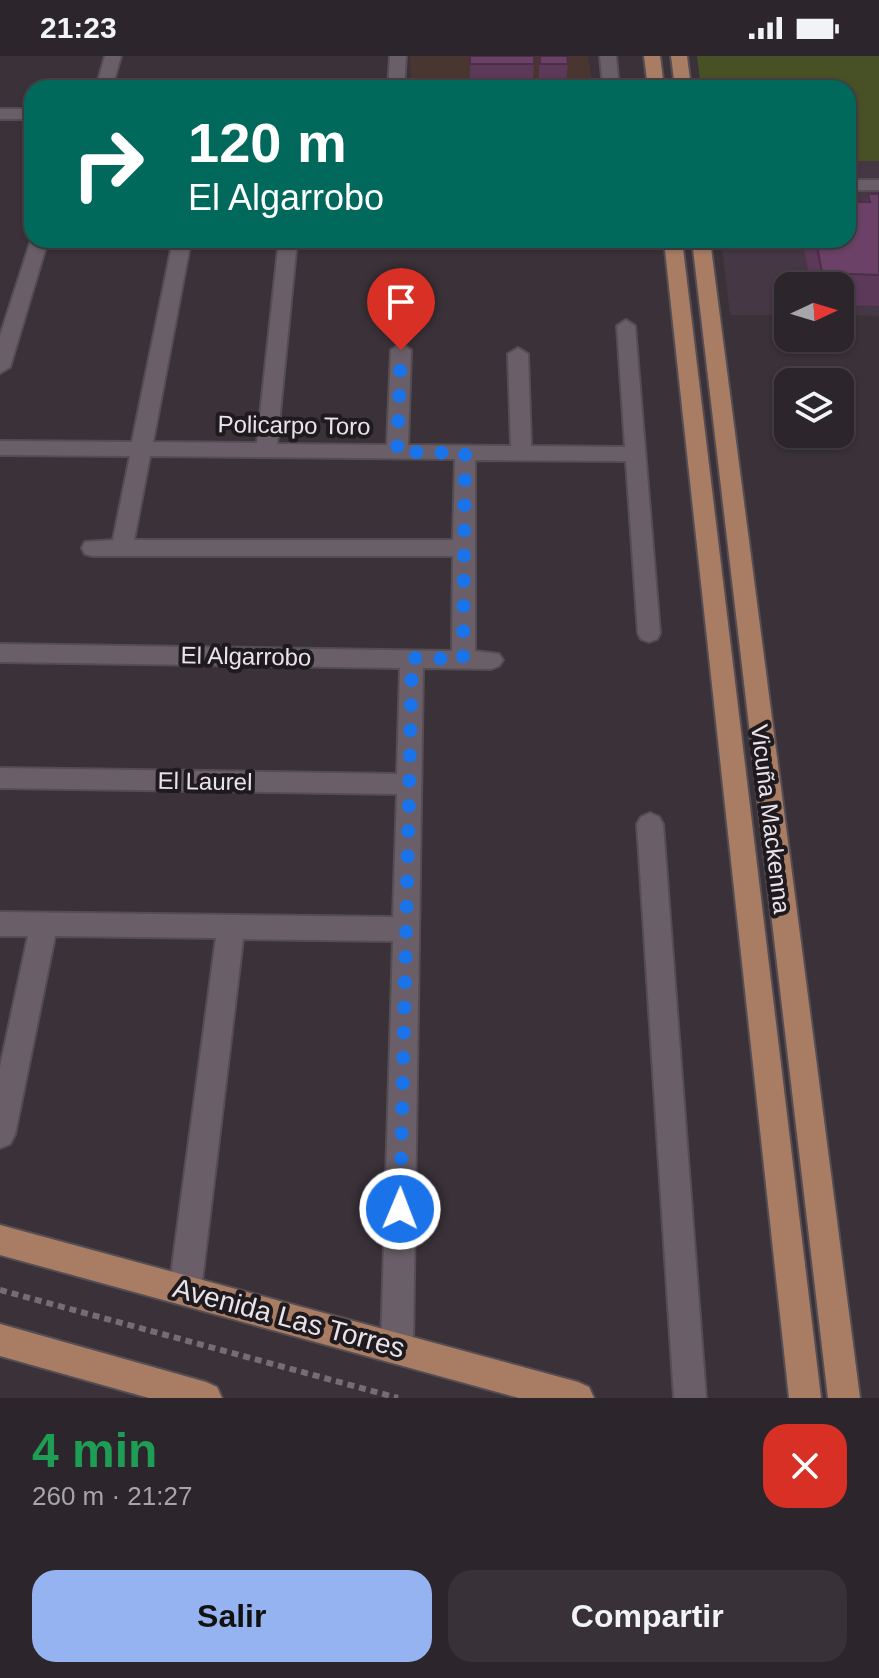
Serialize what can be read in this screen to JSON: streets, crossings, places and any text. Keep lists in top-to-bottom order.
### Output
{
  "streets": {
    "main road": ["Vicuña Mackenna", "Avenida Las Torres"],
    "street": ["Policarpo Toro", "El Algarrobo", "El Laurel"]
  },
  "north": "right",
  "page": {
    "status": "21:23",
    "turn": ["120 m", "El Algarrobo"],
    "heading": ["4 min", "260 m · 21:27"],
    "buttons": ["Salir", "Compartir"]
  }
}
